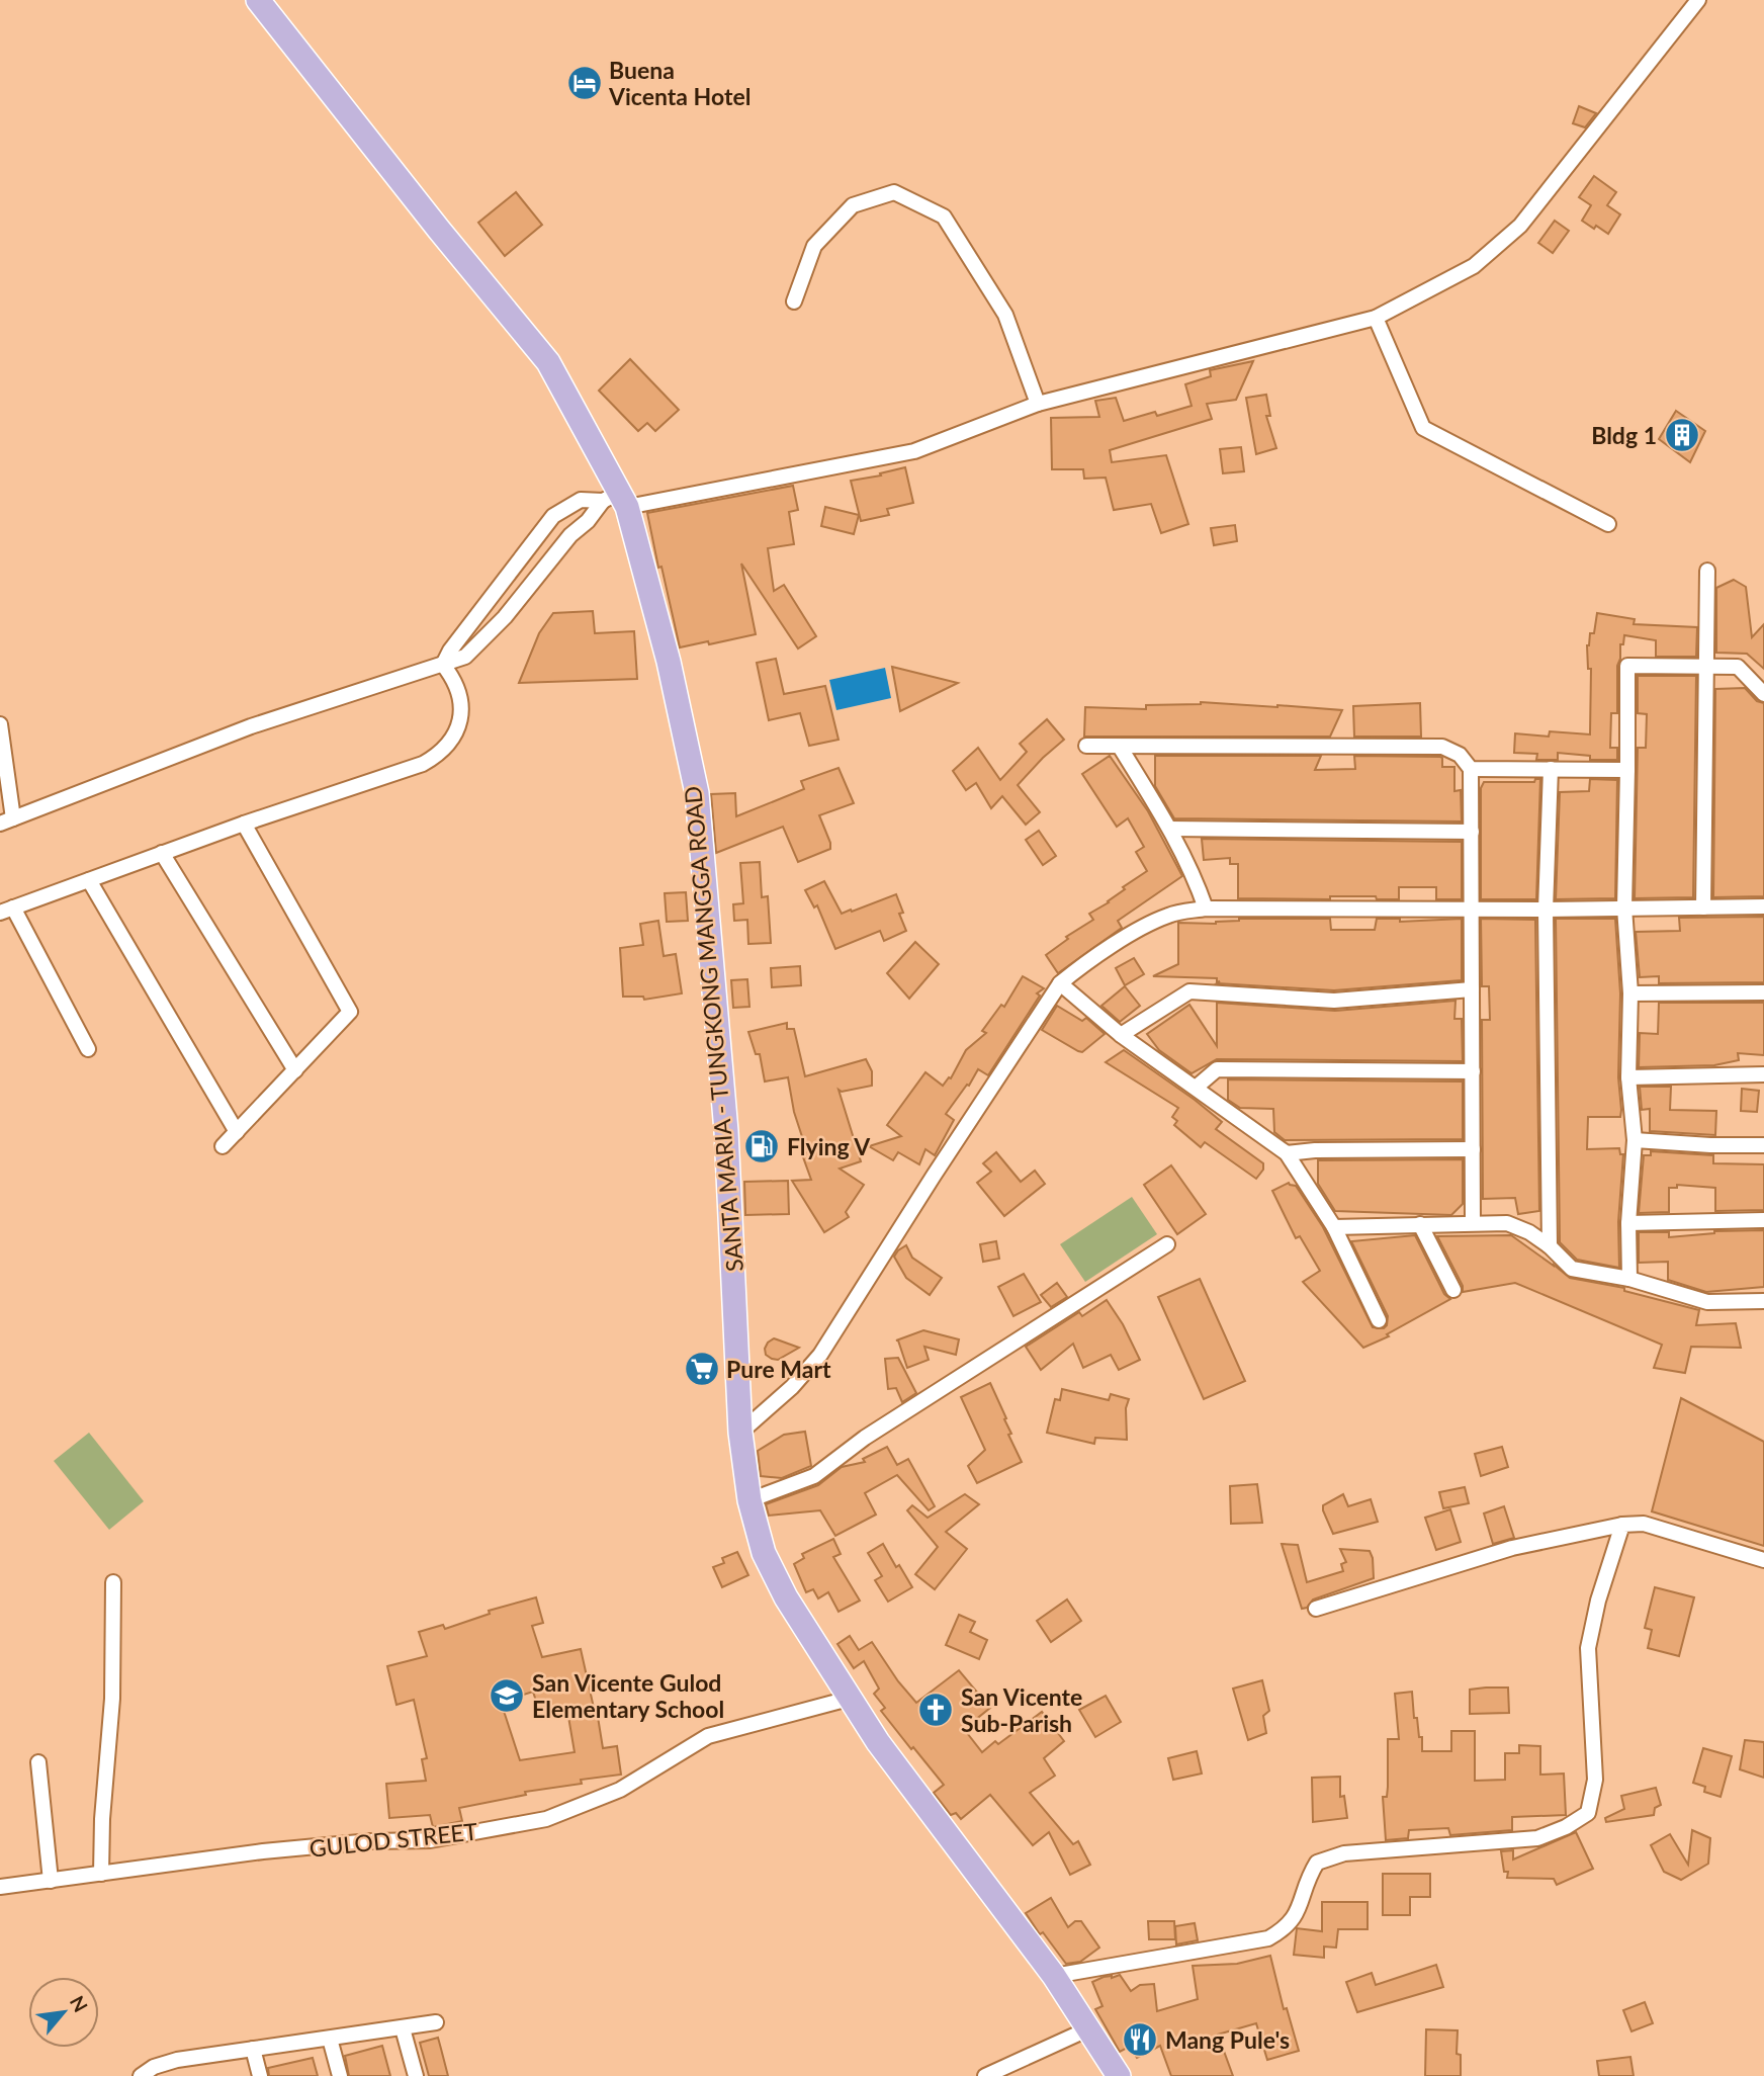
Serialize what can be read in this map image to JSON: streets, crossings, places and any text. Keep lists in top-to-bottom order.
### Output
{
  "streets": {
    "main road": ["SANTA MARIA - TUNGKONG MANGGA ROAD"],
    "street": ["GULOD STREET"]
  },
  "crossings": [
    ["SANTA MARIA - TUNGKONG MANGGA ROAD", "GULOD STREET"]
  ],
  "places": {
    "hotel": ["Buena Vicenta Hotel"],
    "building": ["Bldg 1"],
    "fuel station": ["Flying V"],
    "supermarket": ["Pure Mart"],
    "school or university": ["San Vicente Gulod Elementary School"],
    "church": ["San Vicente Sub-Parish"],
    "restaurant": ["Mang Pule's"]
  },
  "north": "top right"
}
